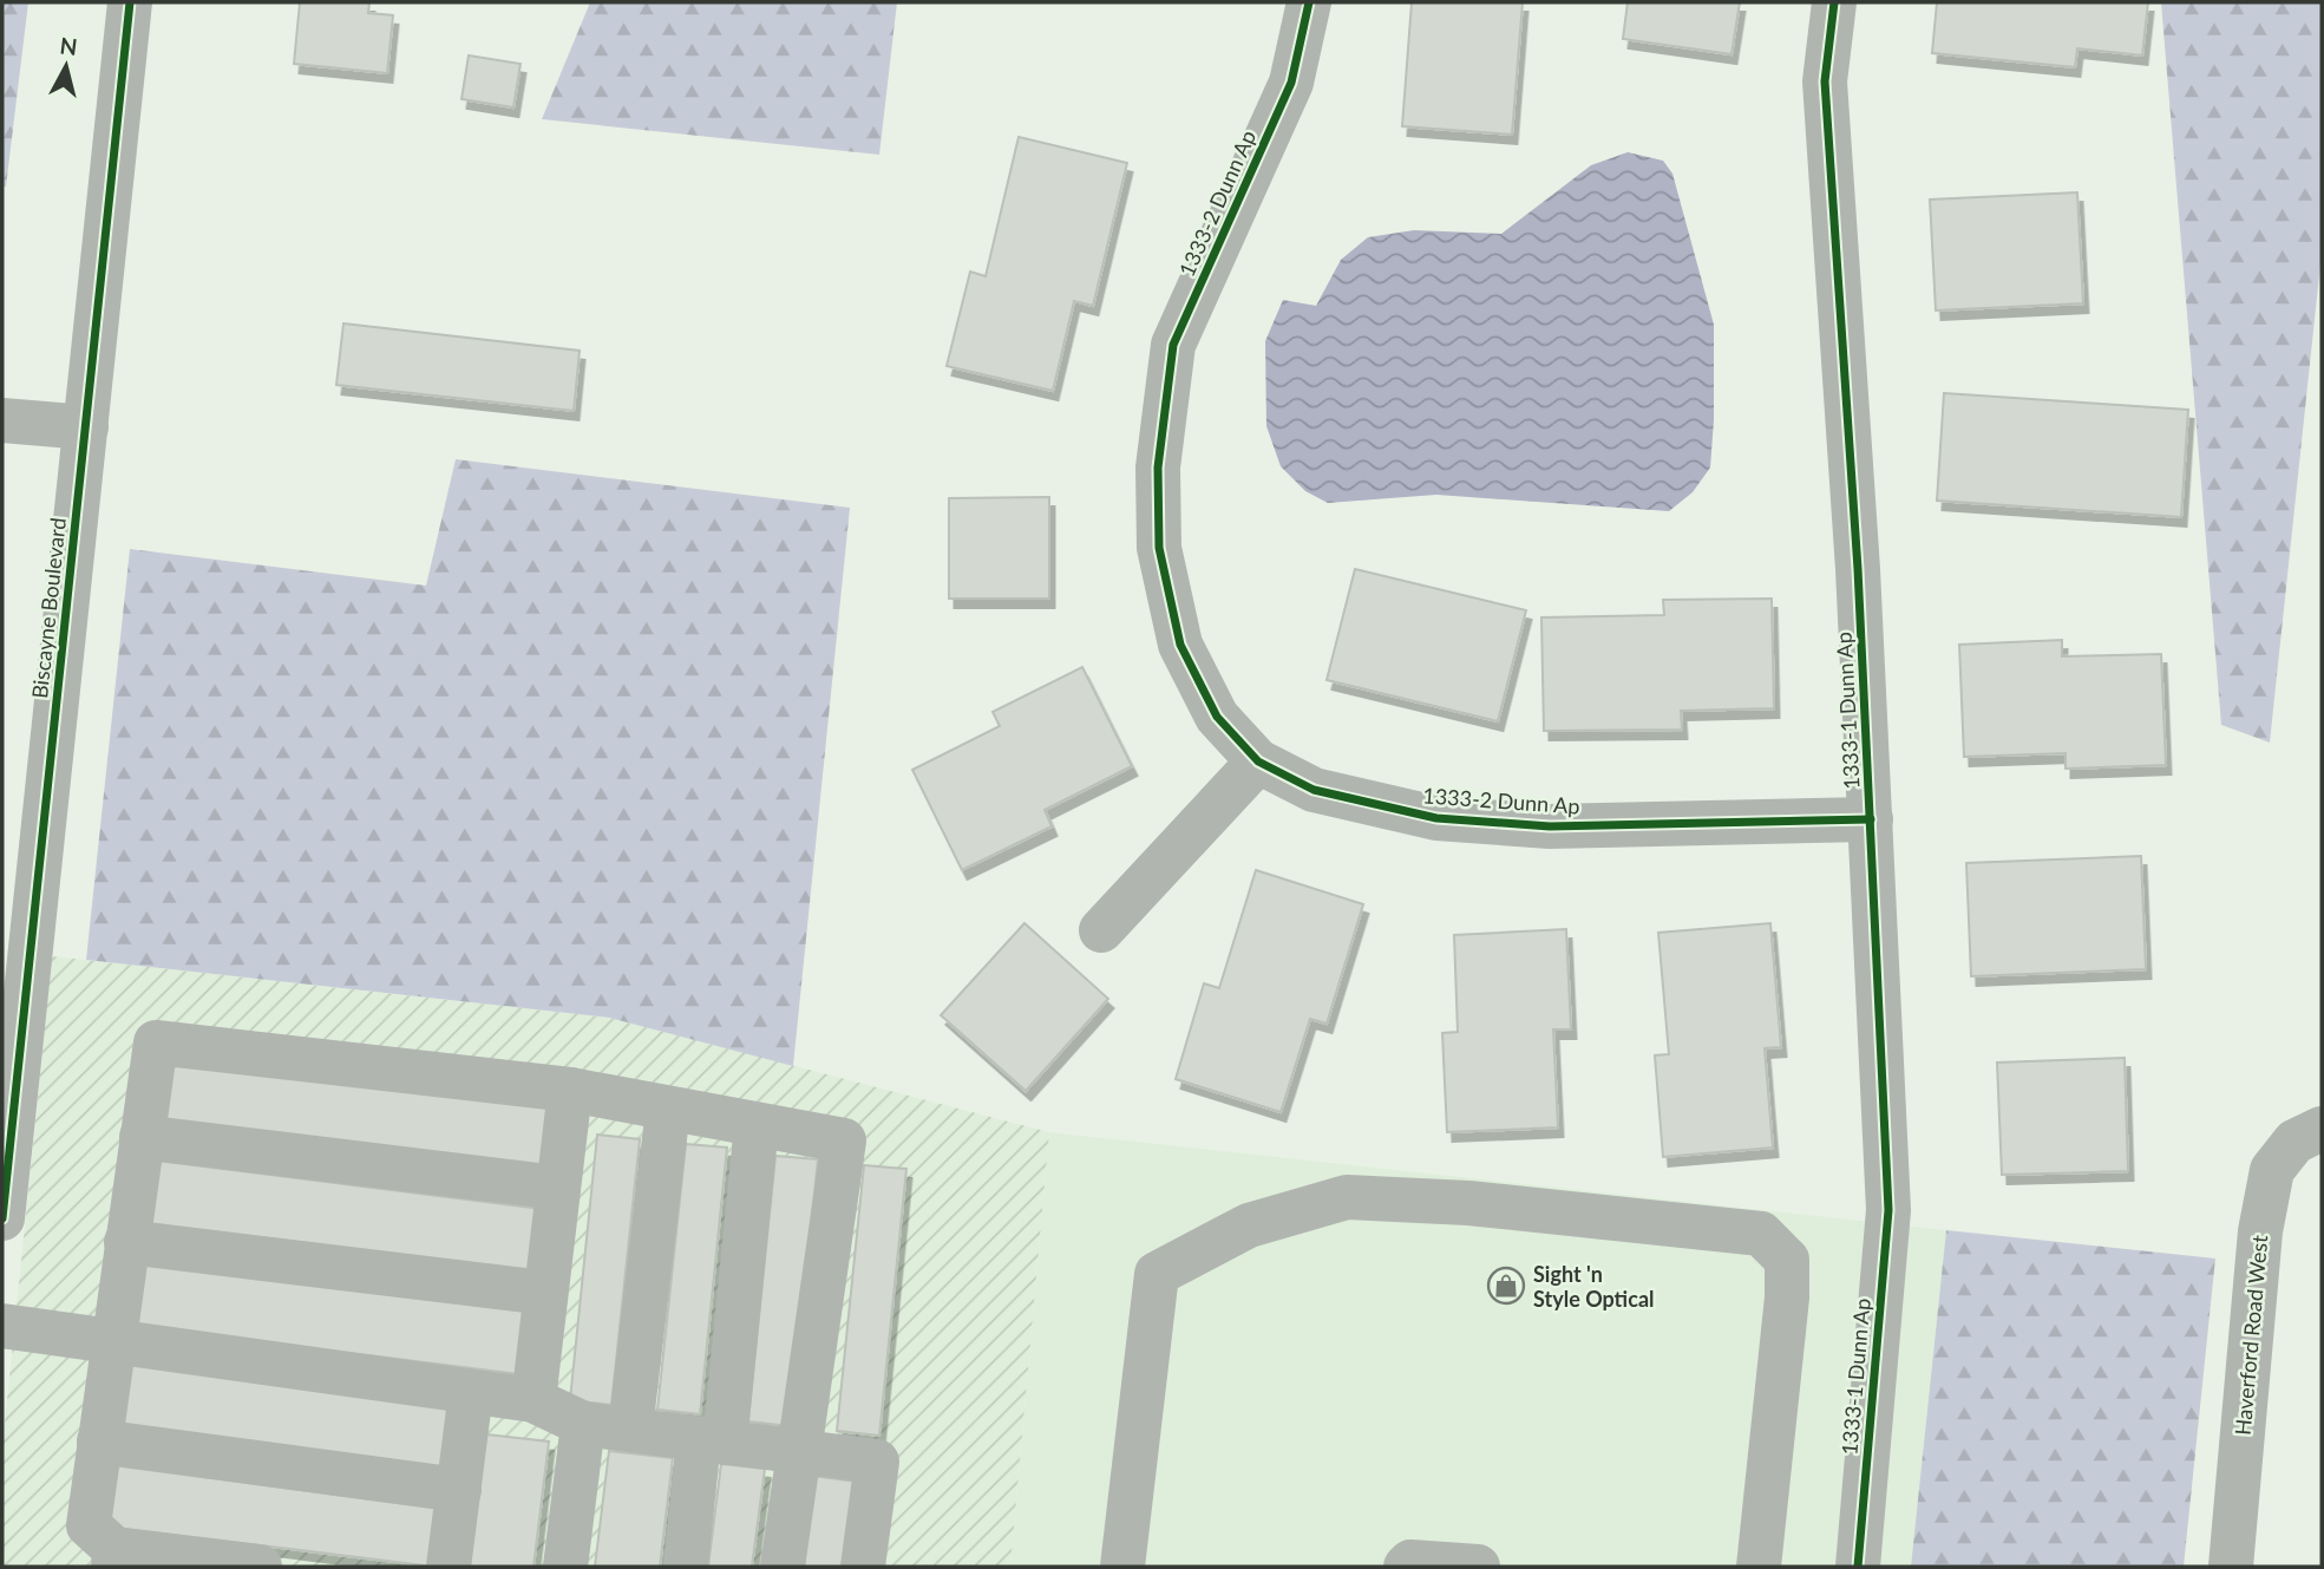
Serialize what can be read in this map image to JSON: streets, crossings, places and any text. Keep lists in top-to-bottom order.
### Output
{
  "streets": {
    "street": [
      "1333-2 Dunn Ap",
      "Biscayne Boulevard",
      "1333-1 Dunn Ap",
      "Haverford Road West"
    ]
  },
  "crossings": [
    ["1333-2 Dunn Ap", "1333-1 Dunn Ap"]
  ],
  "places": {
    "shop": ["Sight 'n Style Optical"]
  },
  "north": "top"
}
